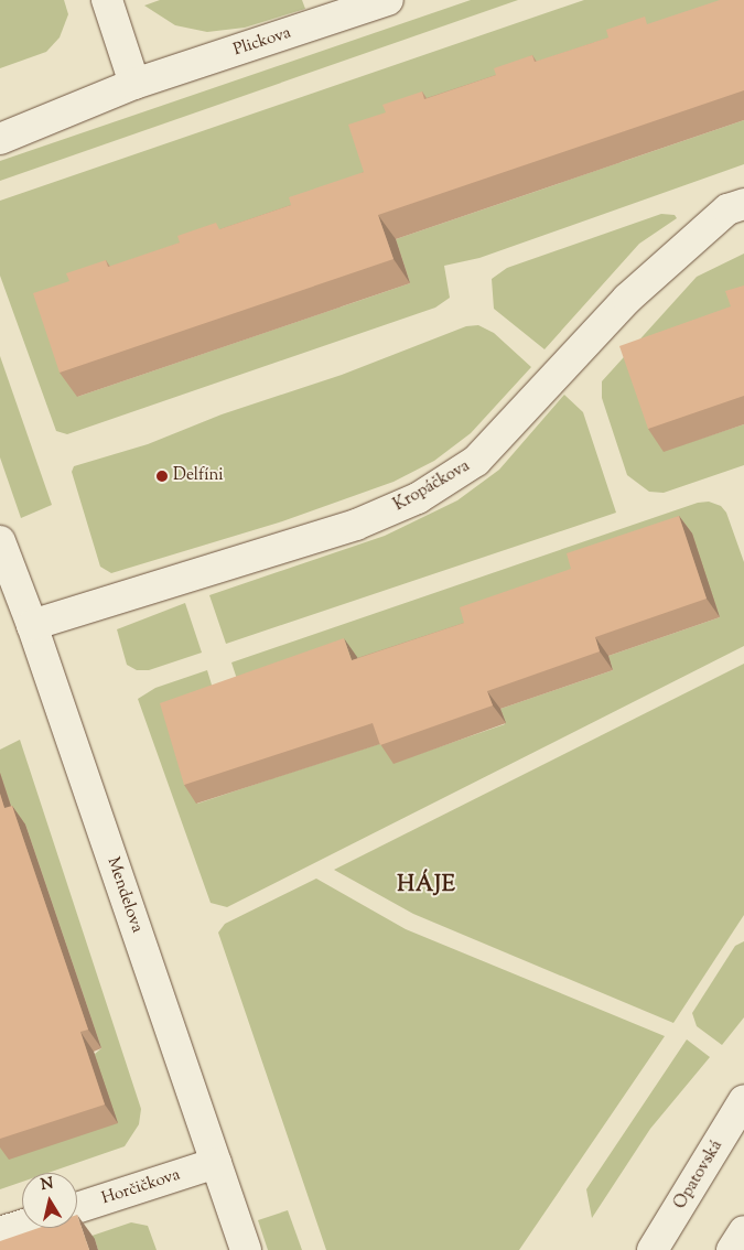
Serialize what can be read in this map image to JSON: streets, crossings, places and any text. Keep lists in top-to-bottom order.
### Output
{
  "streets": {
    "street": [
      "Plickova",
      "Kropáčkova",
      "Mendelova",
      "Opatovská",
      "Horčičkova"
    ]
  },
  "crossings": [
    ["Kropáčkova", "Mendelova"],
    ["Mendelova", "Horčičkova"]
  ],
  "districts": ["HÁJE"],
  "places": ["Delfíni"],
  "north": "top"
}
